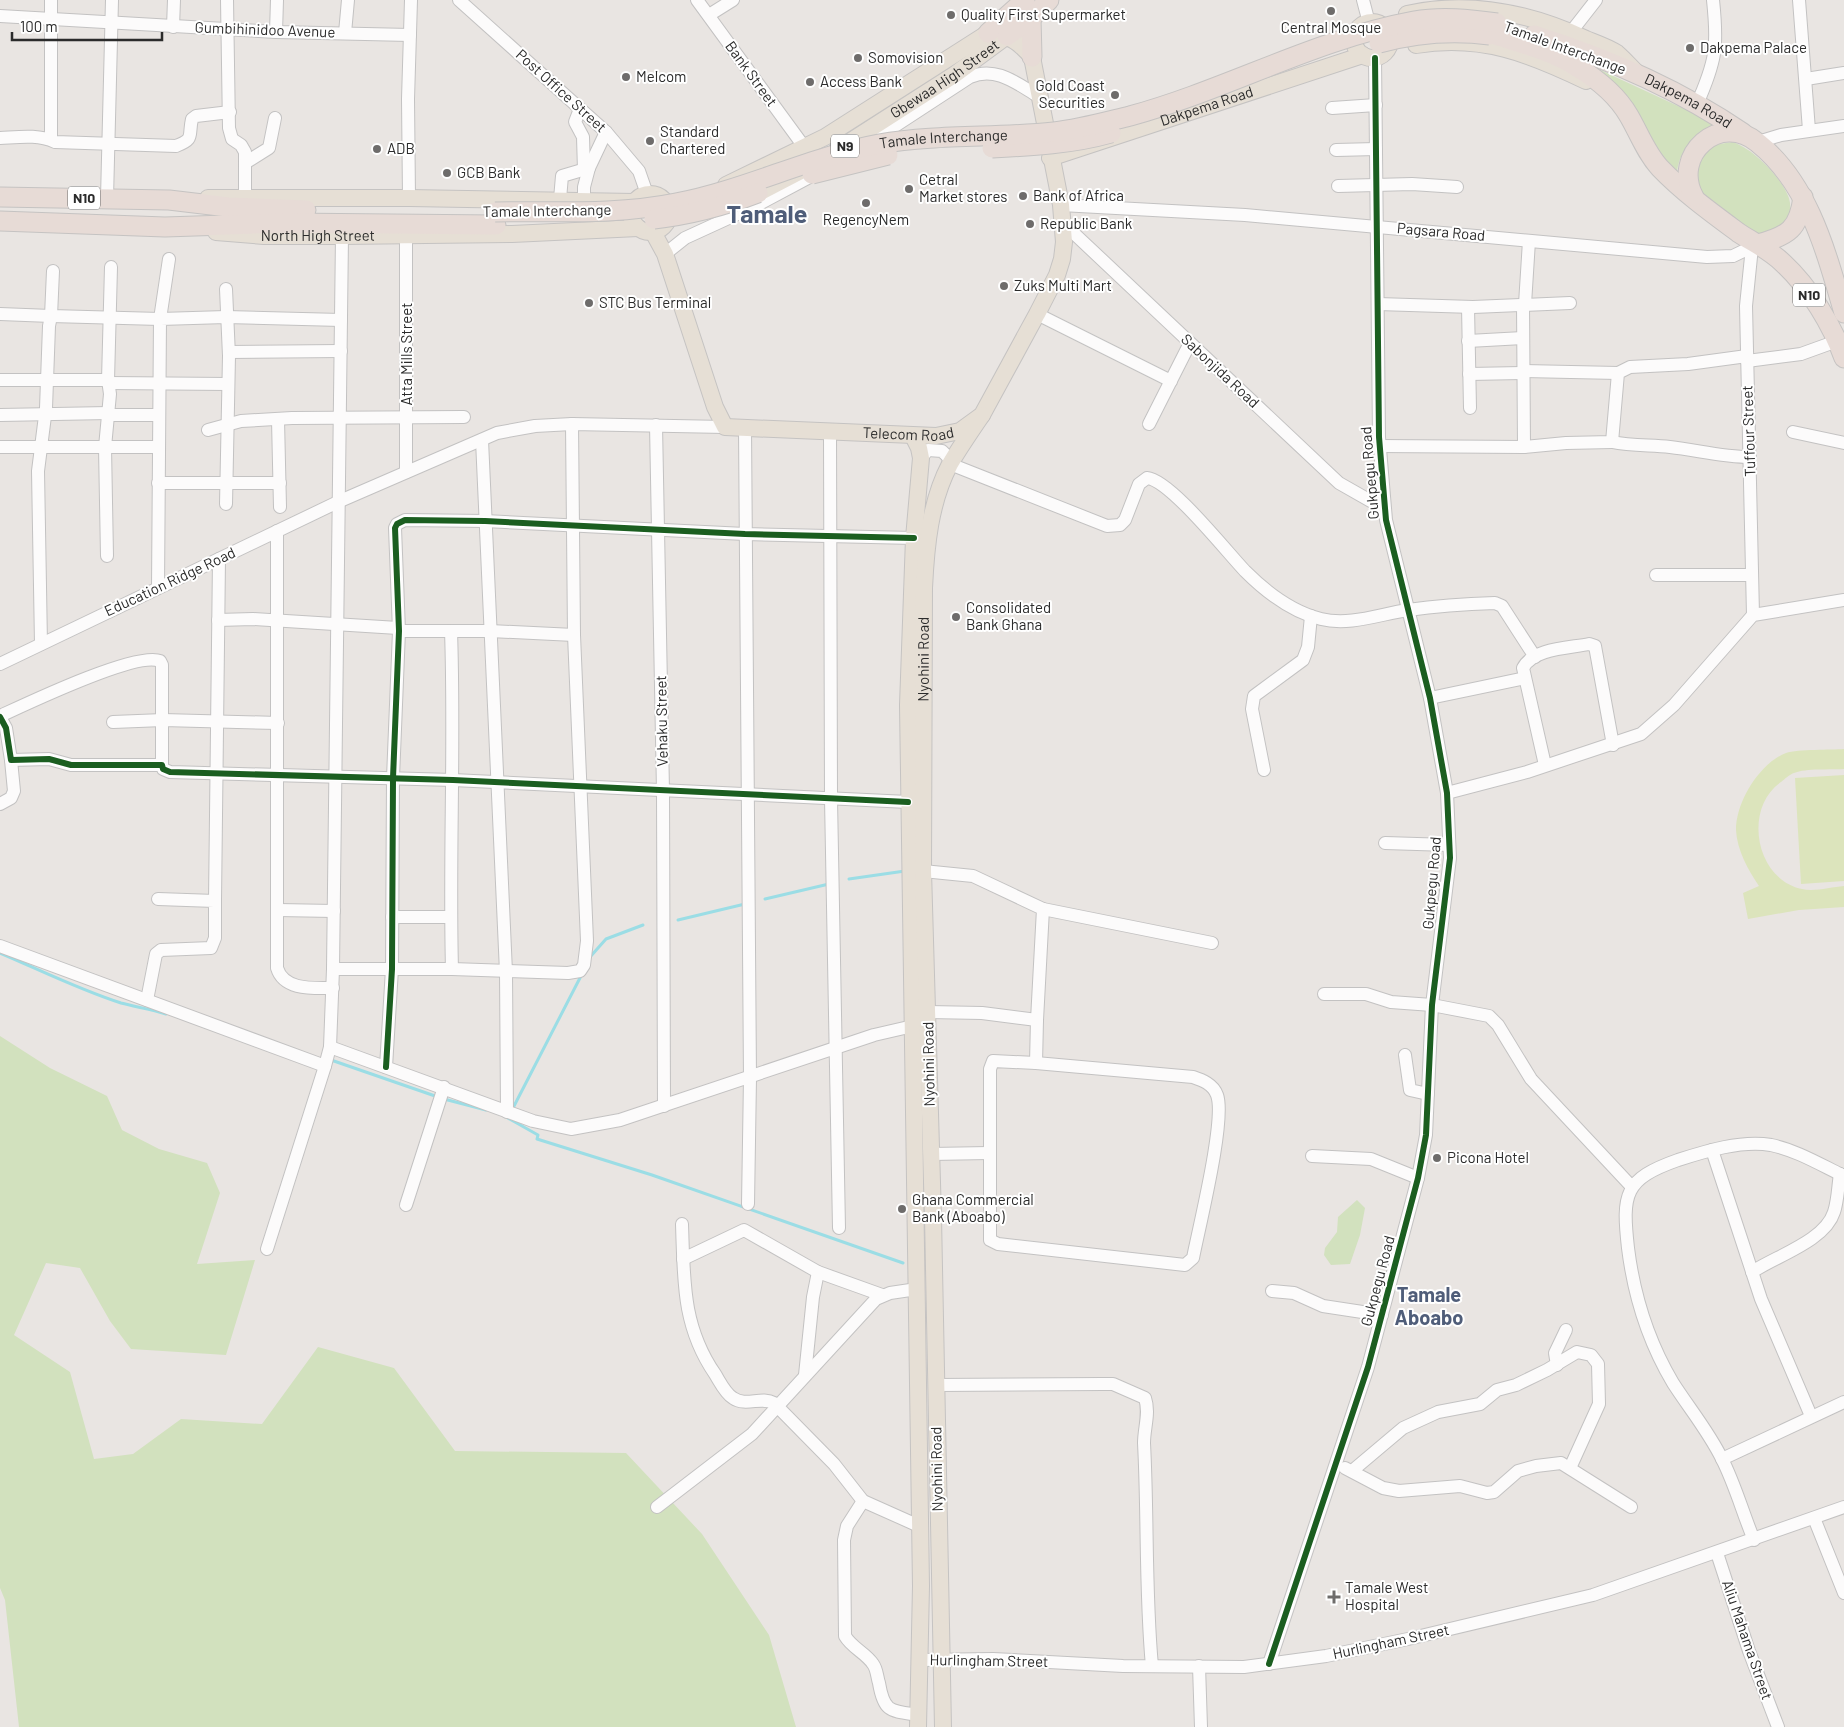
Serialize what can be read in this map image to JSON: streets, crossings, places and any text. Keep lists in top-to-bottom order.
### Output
{
  "streets": {
    "highway": [
      "Tamale Interchange",
      "Dakpema Road",
      "N9",
      "N10",
      "North High Street"
    ],
    "main road": ["Gbewaa High Street", "Telecom Road", "Nyohini Road"],
    "street": [
      "Gumbihinidoo Avenue",
      "Bank Street",
      "Post Office Street",
      "Pagsara Road",
      "Atta Mills Street",
      "Sabonjida Road",
      "Tuffour Street",
      "Gukpegu Road",
      "Education Ridge Road",
      "Vehaku Street",
      "Aliu Mahama Street",
      "Hurlingham Street"
    ]
  },
  "crossings": [
    ["Tamale Interchange", "Dakpema Road"],
    ["Tamale Interchange", "N10"],
    ["Tamale Interchange", "North High Street"],
    ["Bank Street", "Gbewaa High Street"],
    ["Gbewaa High Street", "Post Office Street"],
    ["Gbewaa High Street", "N9"],
    ["Gbewaa High Street", "North High Street"],
    ["Post Office Street", "North High Street"],
    ["Dakpema Road", "N10"],
    ["Dakpema Road", "Pagsara Road"],
    ["Dakpema Road", "Tuffour Street"],
    ["Dakpema Road", "Telecom Road"],
    ["Dakpema Road", "Gukpegu Road"],
    ["N10", "Pagsara Road"],
    ["N10", "Tuffour Street"],
    ["Pagsara Road", "Tuffour Street"],
    ["Pagsara Road", "Telecom Road"],
    ["Pagsara Road", "Gukpegu Road"],
    ["North High Street", "Atta Mills Street"],
    ["Atta Mills Street", "Education Ridge Road"],
    ["Sabonjida Road", "Telecom Road"],
    ["Sabonjida Road", "Gukpegu Road"],
    ["Telecom Road", "Education Ridge Road"],
    ["Telecom Road", "Nyohini Road"],
    ["Gukpegu Road", "Hurlingham Street"],
    ["Education Ridge Road", "Vehaku Street"],
    ["Nyohini Road", "Hurlingham Street"],
    ["Aliu Mahama Street", "Hurlingham Street"]
  ],
  "districts": ["Tamale", "Tamale Aboabo"],
  "places": {
    "other": [
      "Central Mosque",
      "Quality First Supermarket",
      "Dakpema Palace",
      "Somovision",
      "Melcom",
      "Access Bank",
      "Gold Coast Securities",
      "Standard Chartered",
      "ADB",
      "GCB Bank",
      "Cetral Market stores",
      "Bank of Africa",
      "RegencyNem",
      "Republic Bank",
      "Zuks Multi Mart",
      "STC Bus Terminal",
      "Consolidated Bank Ghana",
      "Picona Hotel",
      "Ghana Commercial Bank (Aboabo)"
    ],
    "health": ["Tamale West Hospital"]
  },
  "scale_bar": "100 m"
}
